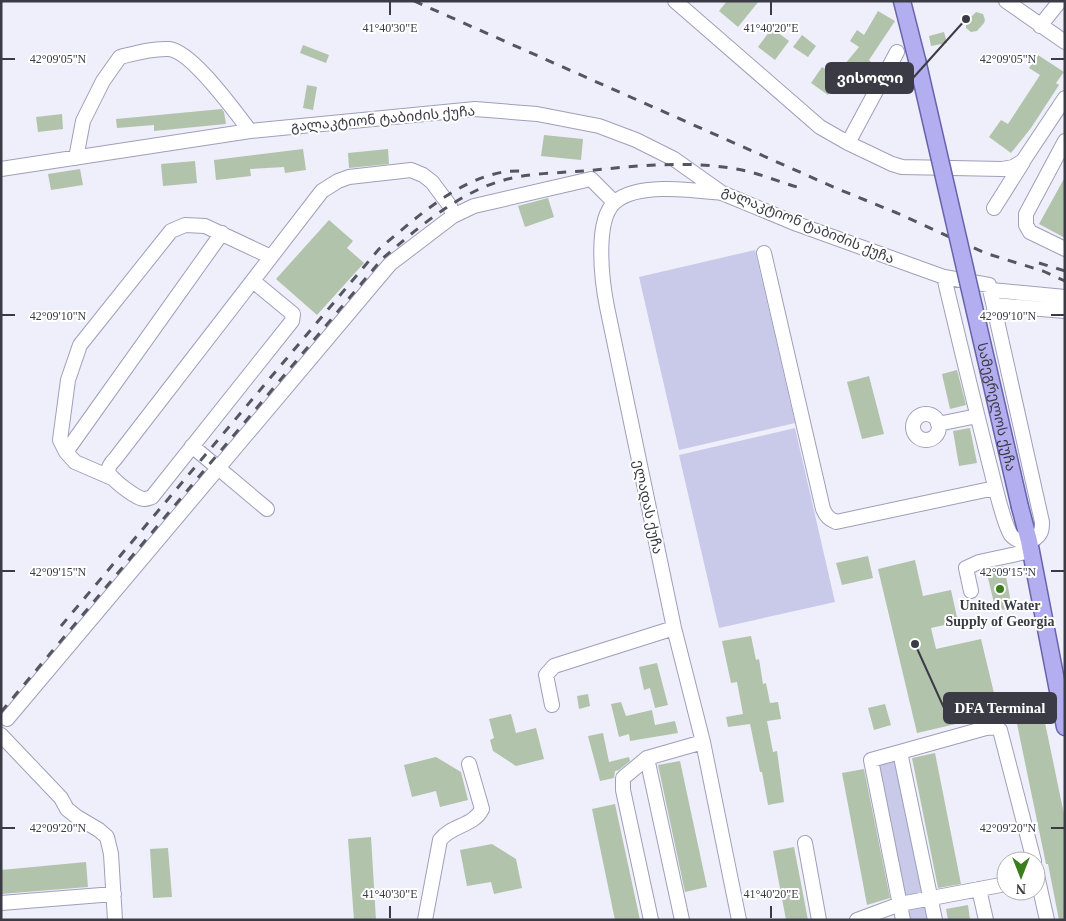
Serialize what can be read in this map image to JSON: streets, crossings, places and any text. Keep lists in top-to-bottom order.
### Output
{
  "streets": {
    "main road": ["სამეგრელოს ქუჩა"],
    "street": ["გალაკტიონ ტაბიძის ქუჩა", "ელადას ქუჩა"]
  },
  "places": ["ვისოლი", "United Water Supply of Georgia", "DFA Terminal"],
  "north": "bottom",
  "coordinates": [
    "41°40'30\"E",
    "41°40'20\"E",
    "42°09'05\"N",
    "42°09'10\"N",
    "42°09'15\"N",
    "42°09'20\"N"
  ]
}
